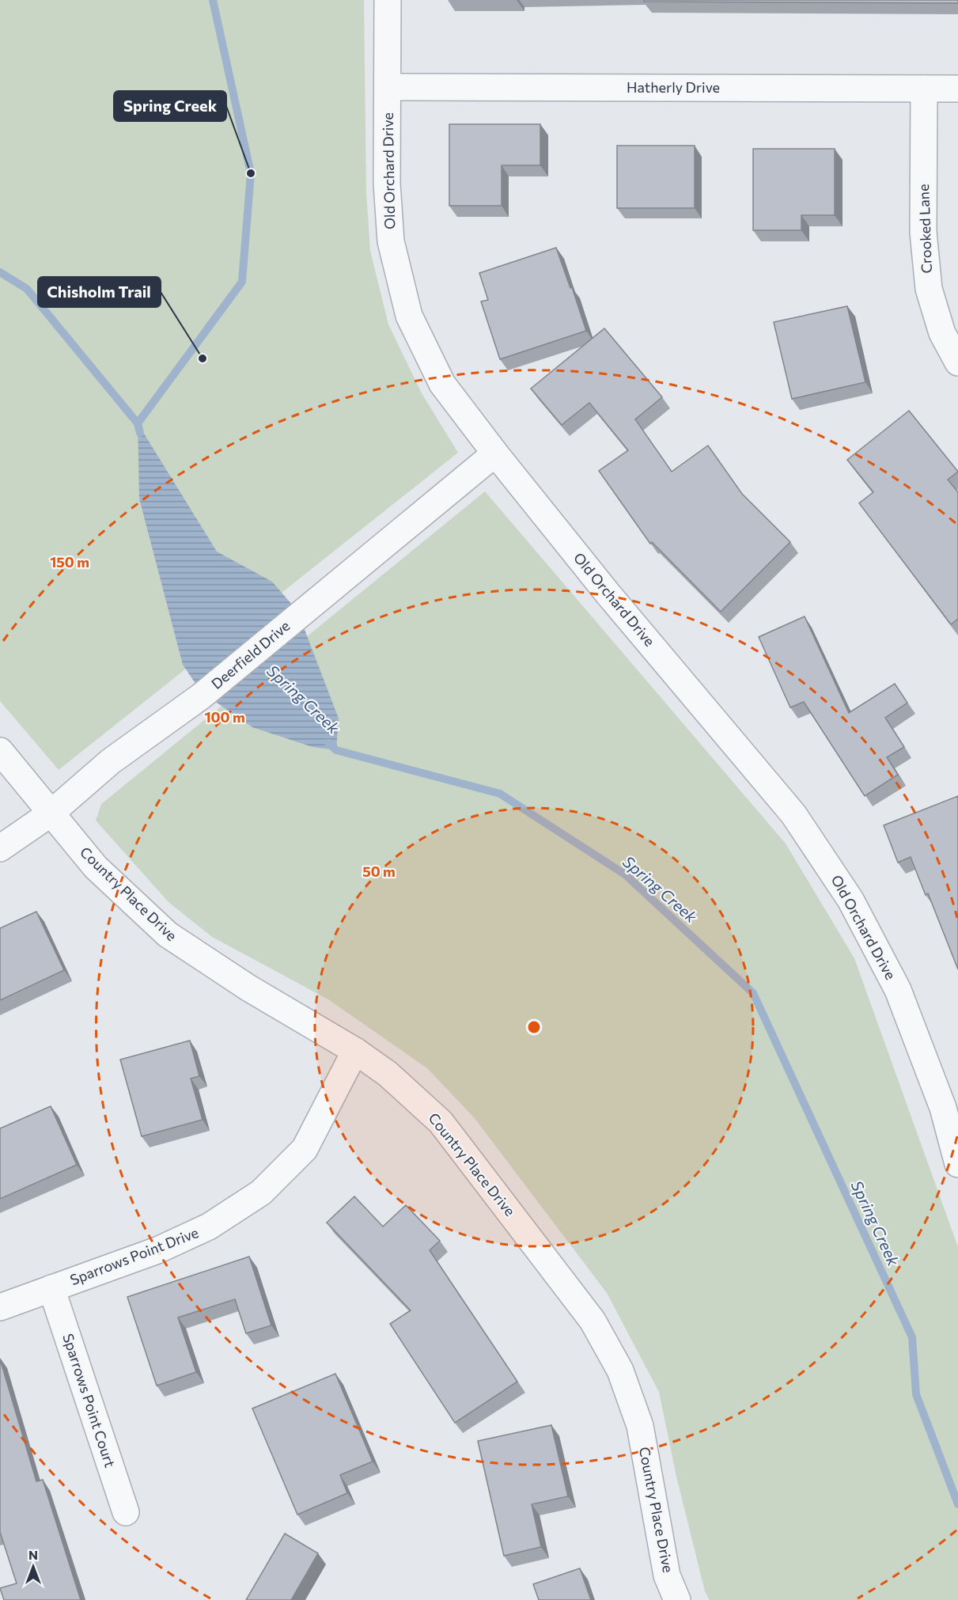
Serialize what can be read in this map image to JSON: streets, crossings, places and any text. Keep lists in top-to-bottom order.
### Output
{
  "streets": {
    "street": [
      "Hatherly Drive",
      "Old Orchard Drive",
      "Crooked Lane",
      "Deerfield Drive",
      "Country Place Drive",
      "Sparrows Point Drive",
      "Sparrows Point Court"
    ]
  },
  "crossings": [
    ["Hatherly Drive", "Old Orchard Drive"],
    ["Hatherly Drive", "Crooked Lane"],
    ["Old Orchard Drive", "Deerfield Drive"],
    ["Deerfield Drive", "Country Place Drive"],
    ["Country Place Drive", "Sparrows Point Drive"],
    ["Sparrows Point Drive", "Sparrows Point Court"]
  ],
  "water": ["Spring Creek"],
  "places": ["Spring Creek", "Chisholm Trail"],
  "north": "top",
  "rings": ["150 m", "100 m", "50 m"]
}
